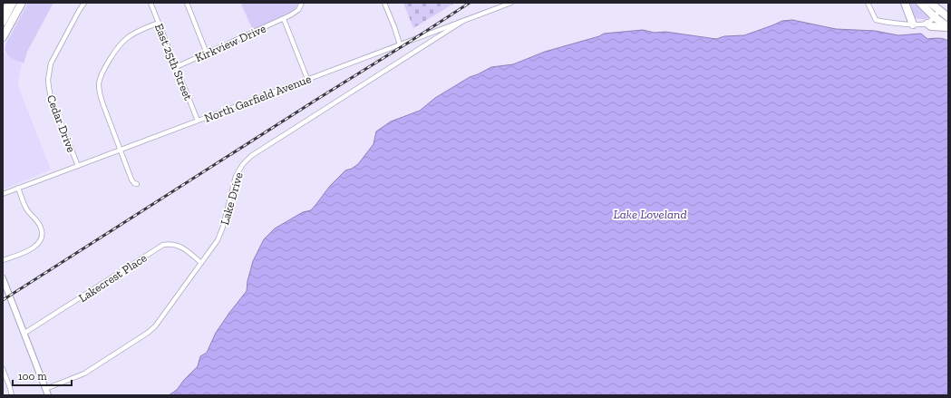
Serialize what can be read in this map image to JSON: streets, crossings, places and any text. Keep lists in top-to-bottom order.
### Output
{
  "streets": {
    "street": [
      "Kirkview Drive",
      "East 25th Street",
      "North Garfield Avenue",
      "Cedar Drive",
      "Lake Drive",
      "Lakecrest Place"
    ]
  },
  "crossings": [
    ["Kirkview Drive", "East 25th Street"],
    ["East 25th Street", "North Garfield Avenue"],
    ["North Garfield Avenue", "Cedar Drive"],
    ["North Garfield Avenue", "Lake Drive"],
    ["Lake Drive", "Lakecrest Place"]
  ],
  "water": ["Lake Loveland"],
  "scale_bar": "100 m"
}
